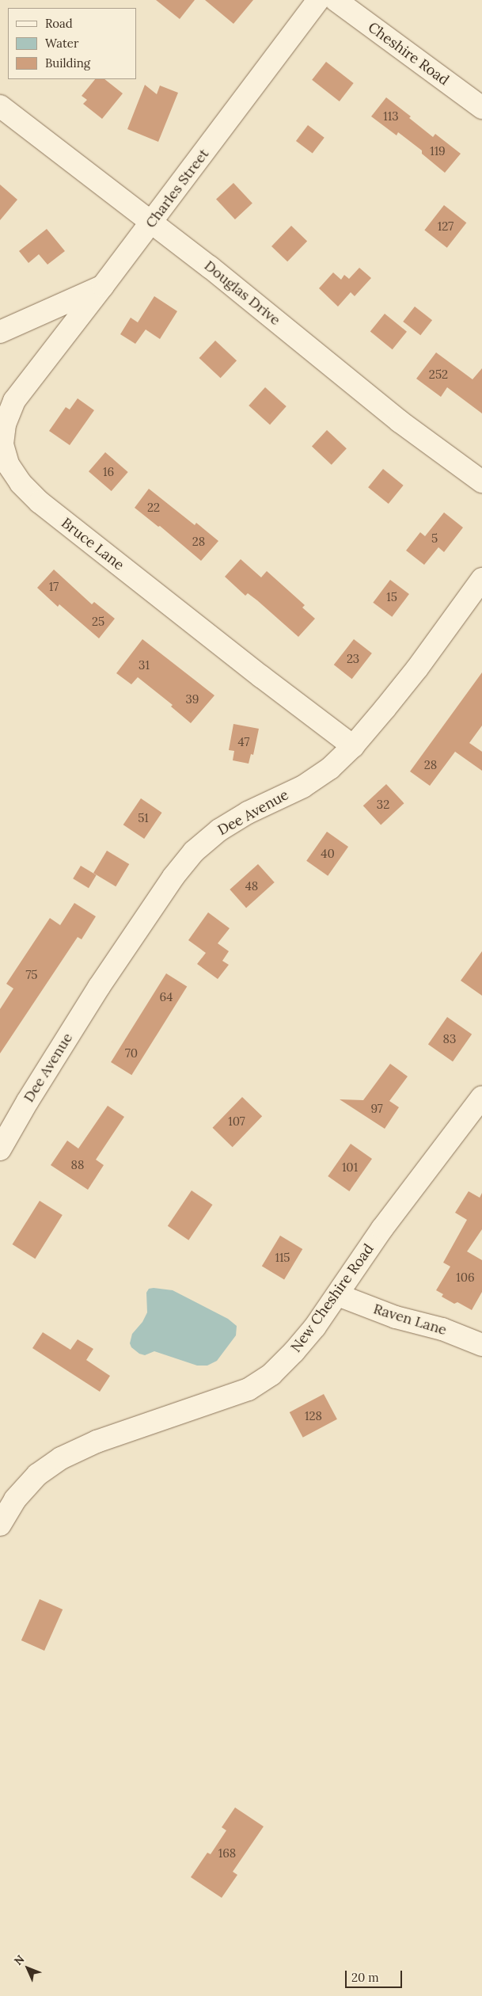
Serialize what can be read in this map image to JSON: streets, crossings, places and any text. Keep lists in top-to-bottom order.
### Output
{
  "streets": {
    "street": [
      "Cheshire Road",
      "Charles Street",
      "Douglas Drive",
      "Bruce Lane",
      "Dee Avenue",
      "New Cheshire Road",
      "Raven Lane"
    ]
  },
  "crossings": [
    ["Charles Street", "Douglas Drive"],
    ["Charles Street", "Bruce Lane"],
    ["Bruce Lane", "Dee Avenue"],
    ["New Cheshire Road", "Raven Lane"]
  ],
  "house_numbers": [
    "113",
    "119",
    "127",
    "252",
    "16",
    "22",
    "5",
    "28",
    "17",
    "15",
    "25",
    "23",
    "31",
    "39",
    "47",
    "28",
    "32",
    "51",
    "40",
    "48",
    "75",
    "64",
    "83",
    "70",
    "97",
    "107",
    "88",
    "101",
    "115",
    "106",
    "128",
    "168"
  ],
  "legend": ["Road", "Water", "Building"],
  "scale_bar": "20 m",
  "north": "top left"
}
